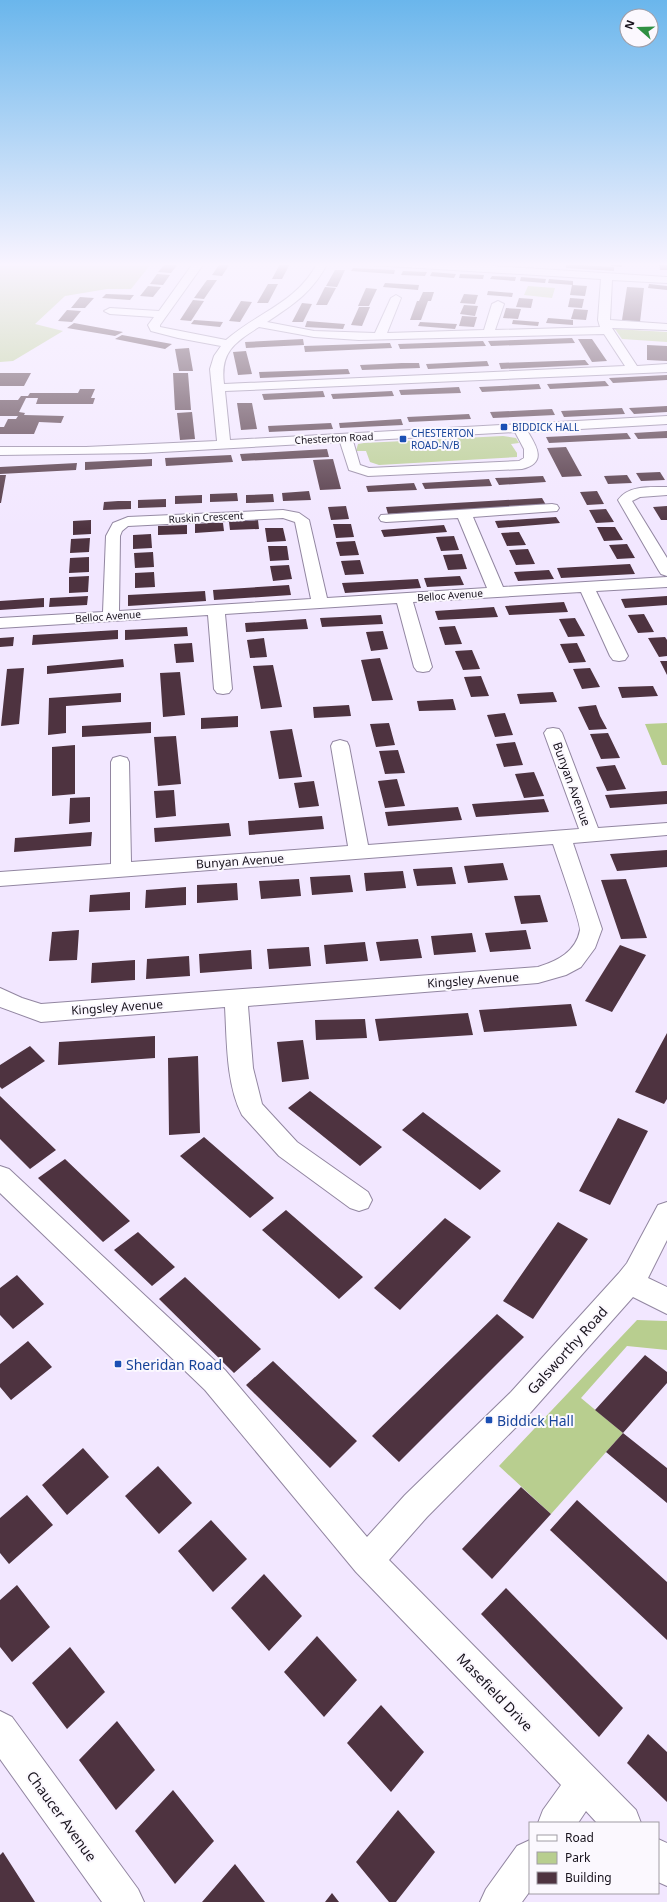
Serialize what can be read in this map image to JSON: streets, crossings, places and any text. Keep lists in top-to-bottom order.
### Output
{
  "streets": {
    "street": [
      "Chesterton Road",
      "Ruskin Crescent",
      "Belloc Avenue",
      "Bunyan Avenue",
      "Kingsley Avenue",
      "Galsworthy Road",
      "Masefield Drive",
      "Chaucer Avenue"
    ]
  },
  "crossings": [
    ["Ruskin Crescent", "Belloc Avenue"],
    ["Bunyan Avenue", "Kingsley Avenue"],
    ["Galsworthy Road", "Masefield Drive"]
  ],
  "places": {
    "transit": [
      "BIDDICK HALL",
      "CHESTERTON ROAD-N/B",
      "Sheridan Road",
      "Biddick Hall"
    ]
  },
  "legend": ["Road", "Park", "Building"],
  "north": "left"
}
